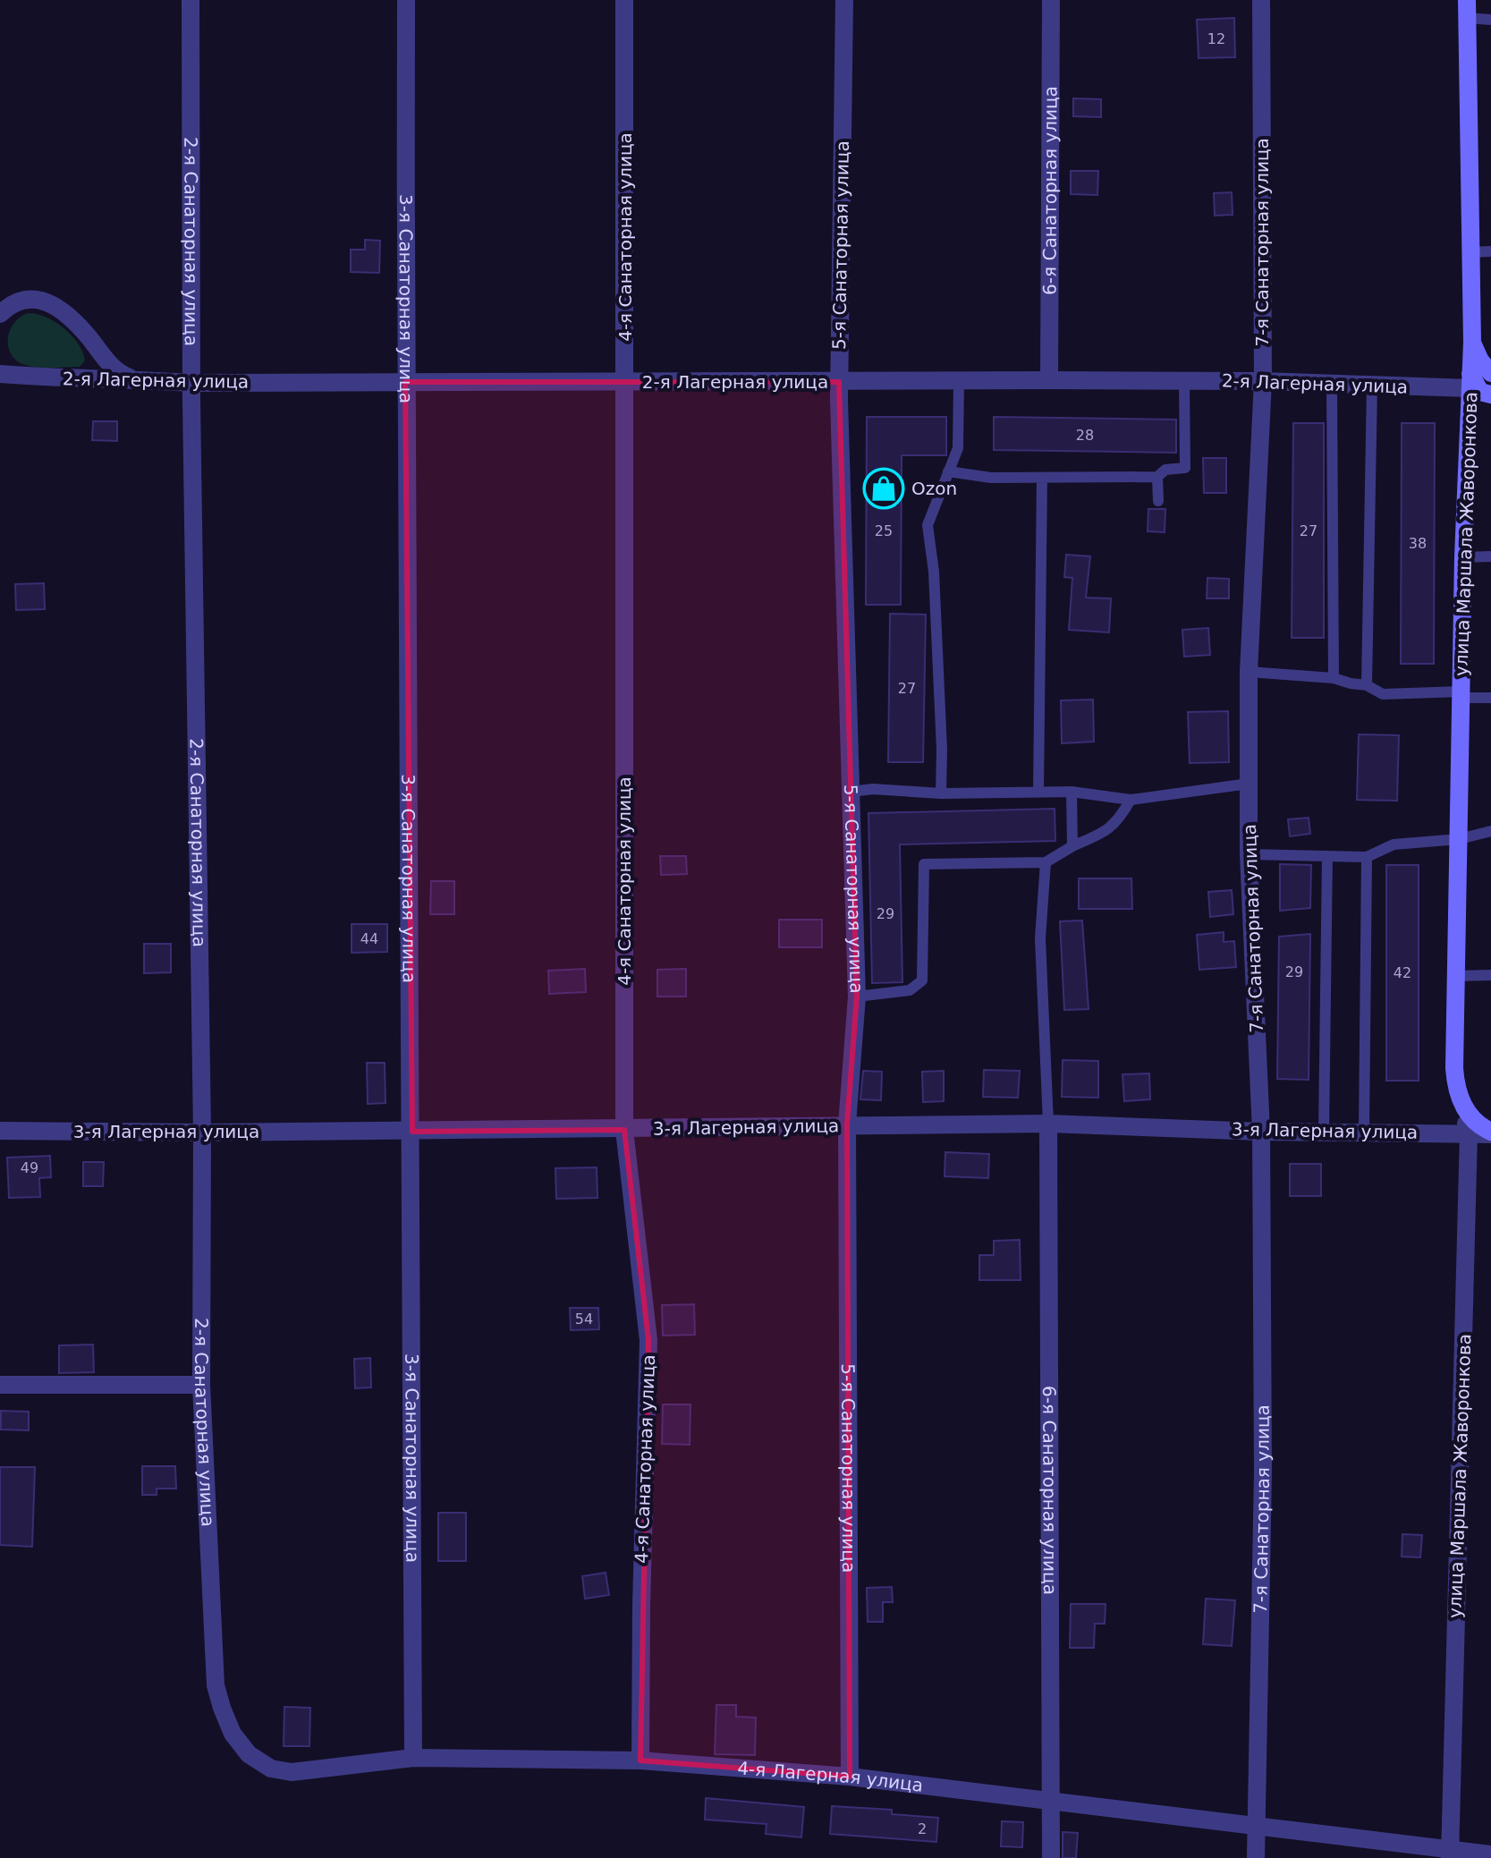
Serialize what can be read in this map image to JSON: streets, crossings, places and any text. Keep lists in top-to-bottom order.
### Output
{
  "streets": {
    "main road": ["улица Маршала Жаворонкова", "3-я Лагерная улица"],
    "street": [
      "6-я Санаторная улица",
      "4-я Санаторная улица",
      "2-я Санаторная улица",
      "7-я Санаторная улица",
      "5-я Санаторная улица",
      "3-я Санаторная улица",
      "2-я Лагерная улица",
      "4-я Лагерная улица"
    ]
  },
  "crossings": [
    ["6-я Санаторная улица", "2-я Лагерная улица"],
    ["6-я Санаторная улица", "3-я Лагерная улица"],
    ["6-я Санаторная улица", "4-я Лагерная улица"],
    ["4-я Санаторная улица", "2-я Лагерная улица"],
    ["4-я Санаторная улица", "3-я Лагерная улица"],
    ["4-я Санаторная улица", "4-я Лагерная улица"],
    ["2-я Санаторная улица", "2-я Лагерная улица"],
    ["2-я Санаторная улица", "3-я Лагерная улица"],
    ["2-я Санаторная улица", "4-я Лагерная улица"],
    ["7-я Санаторная улица", "2-я Лагерная улица"],
    ["7-я Санаторная улица", "3-я Лагерная улица"],
    ["7-я Санаторная улица", "4-я Лагерная улица"],
    ["5-я Санаторная улица", "2-я Лагерная улица"],
    ["5-я Санаторная улица", "3-я Лагерная улица"],
    ["5-я Санаторная улица", "4-я Лагерная улица"],
    ["3-я Санаторная улица", "2-я Лагерная улица"],
    ["3-я Санаторная улица", "3-я Лагерная улица"],
    ["3-я Санаторная улица", "4-я Лагерная улица"],
    ["2-я Лагерная улица", "улица Маршала Жаворонкова"],
    ["улица Маршала Жаворонкова", "3-я Лагерная улица"],
    ["улица Маршала Жаворонкова", "4-я Лагерная улица"]
  ],
  "places": {
    "shop": ["Ozon"]
  },
  "house_numbers": [
    "12",
    "28",
    "25",
    "27",
    "38",
    "27",
    "29",
    "44",
    "29",
    "42",
    "49",
    "54",
    "2"
  ]
}
